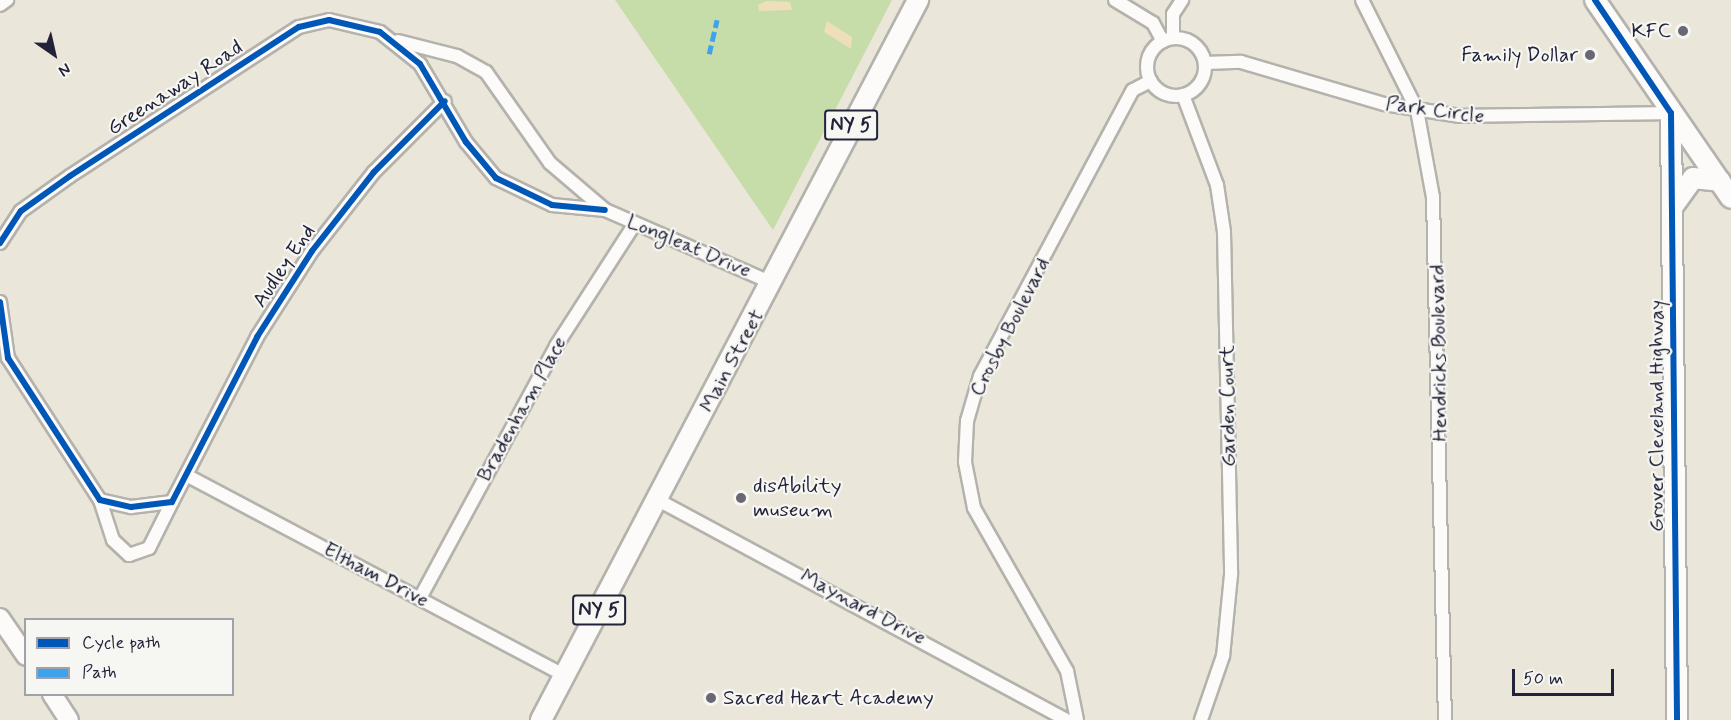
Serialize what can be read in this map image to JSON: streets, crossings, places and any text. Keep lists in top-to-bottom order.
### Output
{
  "streets": {
    "main road": ["NY 5", "Main Street", "Grover Cleveland Highway"],
    "street": [
      "Greenaway Road",
      "Park Circle",
      "Longleat Drive",
      "Audley End",
      "Crosby Boulevard",
      "Hendricks Boulevard",
      "Garden Court",
      "Bradenham Place",
      "Eltham Drive",
      "Maynard Drive"
    ]
  },
  "crossings": [
    ["Greenaway Road", "Longleat Drive"],
    ["Park Circle", "Crosby Boulevard"],
    ["Park Circle", "Hendricks Boulevard"],
    ["Park Circle", "Garden Court"],
    ["Park Circle", "Grover Cleveland Highway"],
    ["Longleat Drive", "Audley End"],
    ["Longleat Drive", "Main Street"],
    ["Longleat Drive", "Bradenham Place"],
    ["Audley End", "Eltham Drive"],
    ["Crosby Boulevard", "Garden Court"],
    ["Main Street", "Eltham Drive"],
    ["Main Street", "Maynard Drive"],
    ["Bradenham Place", "Eltham Drive"]
  ],
  "places": [
    "KFC",
    "Family Dollar",
    "disAbility museum",
    "Sacred Heart Academy"
  ],
  "legend": ["Cycle path", "Path"],
  "scale_bar": "50 m",
  "north": "bottom right"
}
